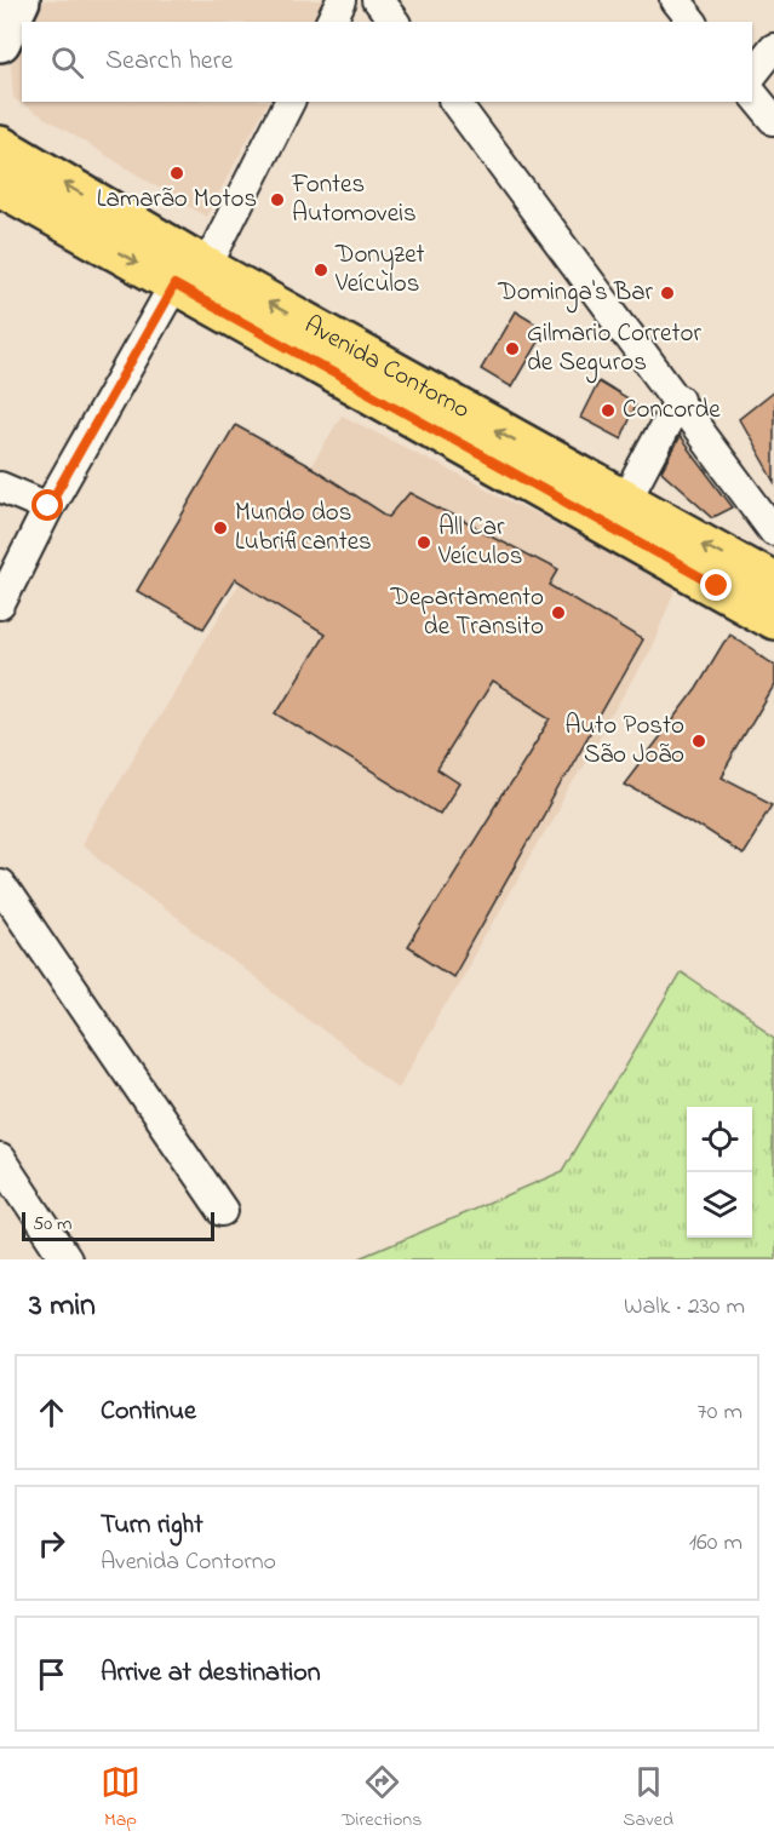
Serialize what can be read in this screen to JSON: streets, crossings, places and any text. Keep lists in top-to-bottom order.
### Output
{
  "streets": {
    "main road": ["Avenida Contorno"]
  },
  "places": [
    "Lamarão Motos",
    "Fontes Automoveis",
    "Donyzet Veículos",
    "Dominga's Bar",
    "Gilmario Corretor de Seguros",
    "Concorde",
    "Mundo dos Lubrificantes",
    "All Car Veículos",
    "Departamento de Transito",
    "Auto Posto São João"
  ],
  "scale_bar": "50 m",
  "page": {
    "search": "Search here",
    "scale": "50 m",
    "heading": ["3 min", "Walk · 230 m"],
    "list": [
      ["Continue", "70 m"],
      ["Turn right", "Avenida Contorno", "160 m"],
      "Arrive at destination"
    ],
    "nav": ["Map", "Directions", "Saved"]
  }
}
